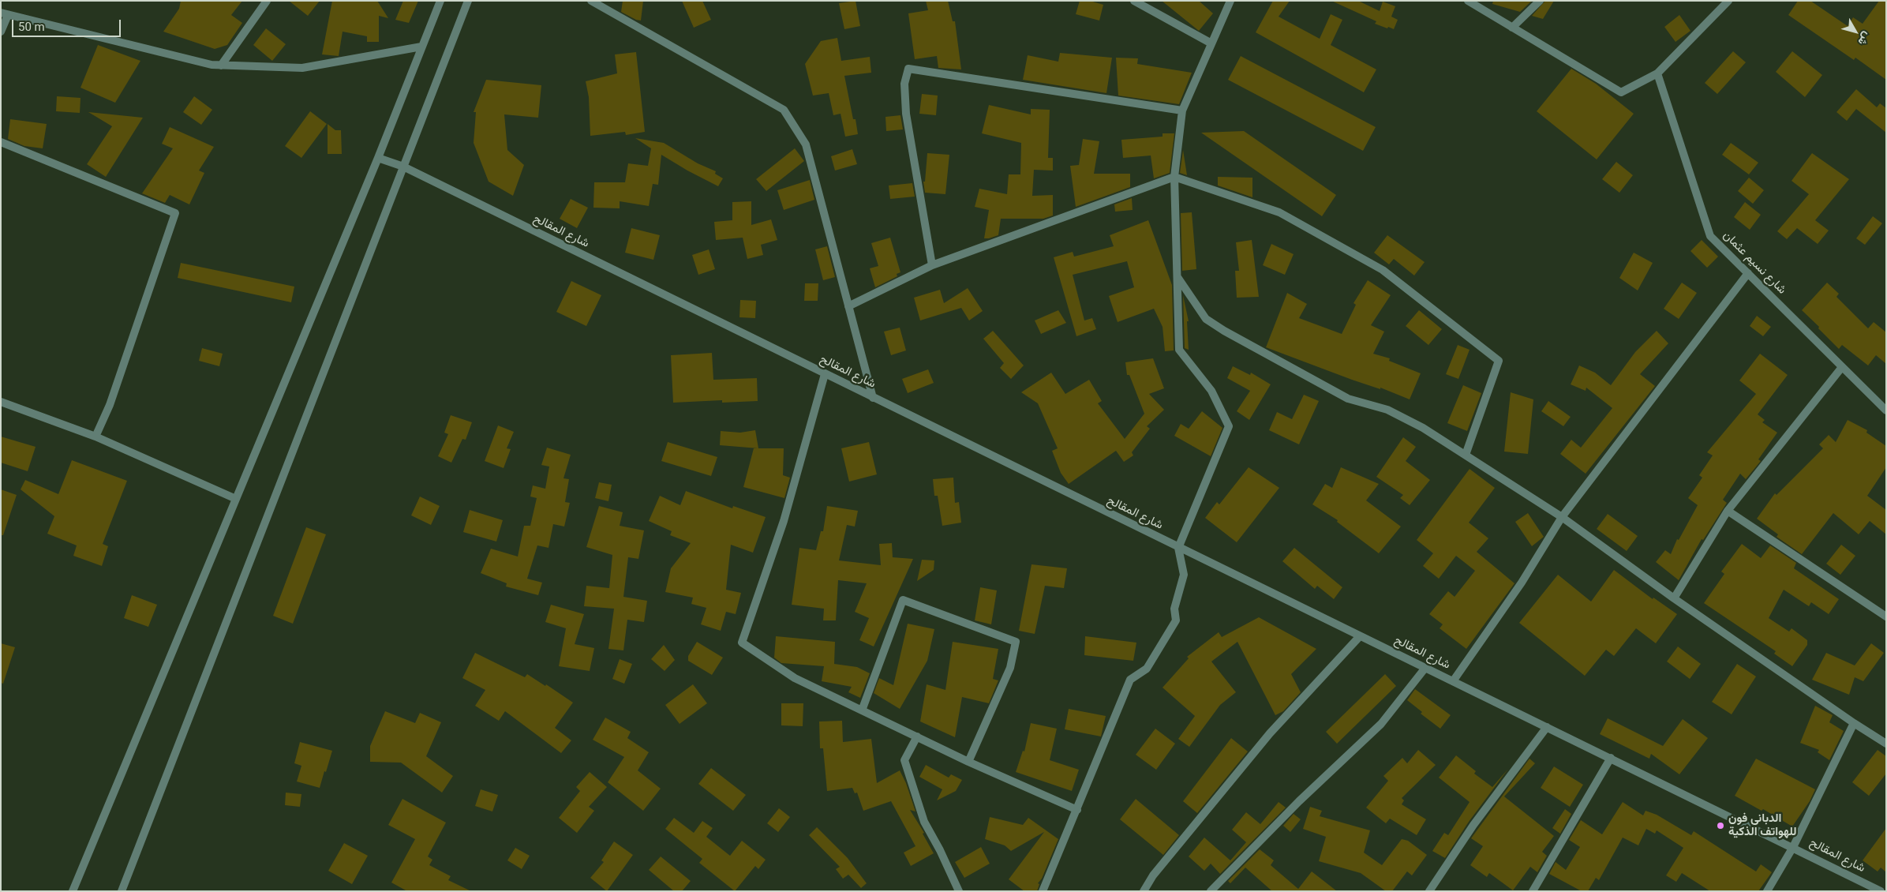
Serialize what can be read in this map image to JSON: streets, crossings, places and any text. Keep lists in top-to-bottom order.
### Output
{
  "streets": {
    "street": ["شارع المقالح", "شارع نسيم عثمان"]
  },
  "places": ["الدباني فون للهواتف الذكية"],
  "scale_bar": "50 m",
  "north": "bottom right"
}
